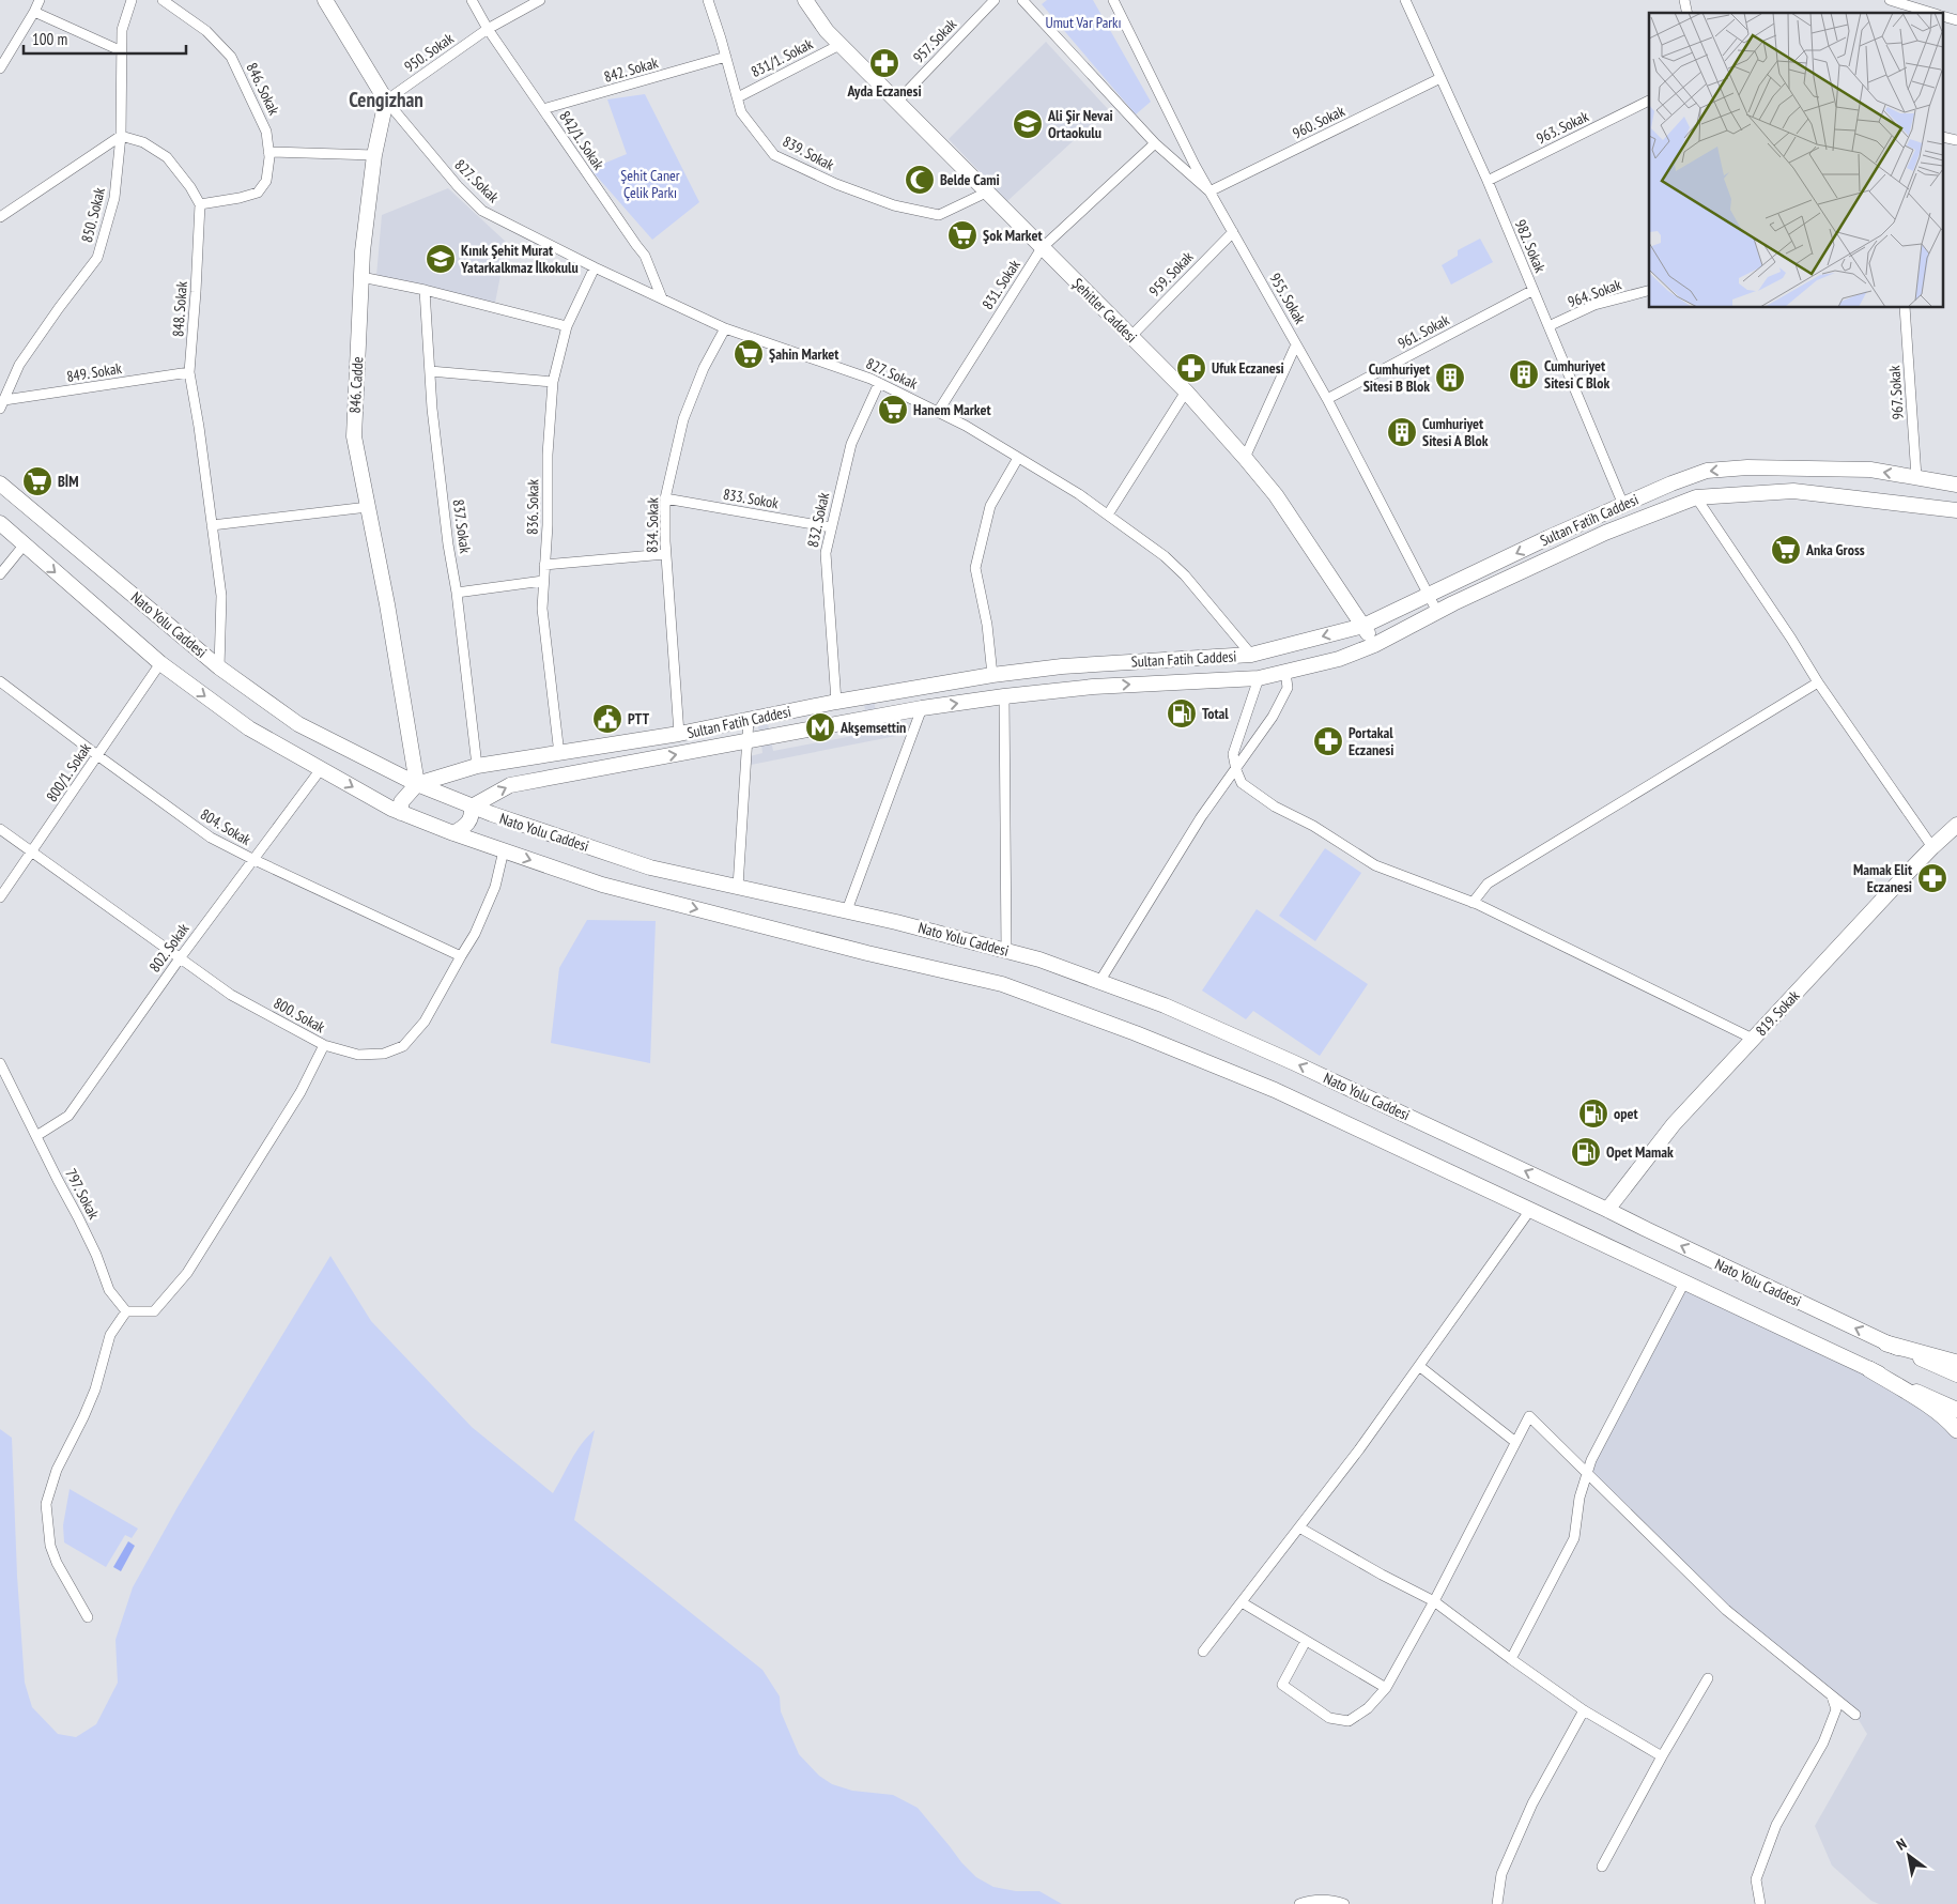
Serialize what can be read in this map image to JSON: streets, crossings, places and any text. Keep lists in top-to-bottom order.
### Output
{
  "streets": {
    "main road": [
      "Şehitler Caddesi",
      "846. Cadde",
      "Sultan Fatih Caddesi",
      "Nato Yolu Caddesi",
      "819. Sokak"
    ],
    "street": [
      "957. Sokak",
      "950. Sokak",
      "831/1. Sokak",
      "842. Sokak",
      "846. Sokak",
      "960. Sokak",
      "963. Sokak",
      "842/1. Sokak",
      "839. Sokak",
      "827. Sokak",
      "850. Sokak",
      "982. Sokak",
      "959. Sokak",
      "831. Sokak",
      "964. Sokak",
      "955. Sokak",
      "848. Sokak",
      "961. Sokak",
      "849. Sokak",
      "967. Sokak",
      "833. Sokok",
      "836. Sokak",
      "832. Sokak",
      "834. Sokak",
      "837. Sokak",
      "800/1. Sokak",
      "804. Sokak",
      "802. Sokak",
      "800. Sokak",
      "797. Sokak"
    ]
  },
  "crossings": [
    ["957. Sokak", "Şehitler Caddesi"],
    ["950. Sokak", "842/1. Sokak"],
    ["950. Sokak", "827. Sokak"],
    ["950. Sokak", "846. Cadde"],
    ["831/1. Sokak", "839. Sokak"],
    ["831/1. Sokak", "Şehitler Caddesi"],
    ["842. Sokak", "842/1. Sokak"],
    ["842. Sokak", "839. Sokak"],
    ["846. Sokak", "848. Sokak"],
    ["960. Sokak", "982. Sokak"],
    ["960. Sokak", "955. Sokak"],
    ["963. Sokak", "982. Sokak"],
    ["842/1. Sokak", "827. Sokak"],
    ["839. Sokak", "Şehitler Caddesi"],
    ["827. Sokak", "831. Sokak"],
    ["827. Sokak", "846. Cadde"],
    ["827. Sokak", "836. Sokak"],
    ["827. Sokak", "832. Sokak"],
    ["827. Sokak", "Sultan Fatih Caddesi"],
    ["827. Sokak", "834. Sokak"],
    ["850. Sokak", "849. Sokak"],
    ["982. Sokak", "964. Sokak"],
    ["982. Sokak", "961. Sokak"],
    ["982. Sokak", "Sultan Fatih Caddesi"],
    ["959. Sokak", "955. Sokak"],
    ["959. Sokak", "Şehitler Caddesi"],
    ["831. Sokak", "Şehitler Caddesi"],
    ["955. Sokak", "961. Sokak"],
    ["955. Sokak", "Sultan Fatih Caddesi"],
    ["848. Sokak", "849. Sokak"],
    ["848. Sokak", "Nato Yolu Caddesi"],
    ["Şehitler Caddesi", "Sultan Fatih Caddesi"],
    ["846. Cadde", "Sultan Fatih Caddesi"],
    ["846. Cadde", "Nato Yolu Caddesi"],
    ["967. Sokak", "Sultan Fatih Caddesi"],
    ["833. Sokok", "832. Sokak"],
    ["833. Sokok", "834. Sokak"],
    ["836. Sokak", "Sultan Fatih Caddesi"],
    ["832. Sokak", "Sultan Fatih Caddesi"],
    ["Sultan Fatih Caddesi", "834. Sokak"],
    ["Sultan Fatih Caddesi", "837. Sokak"],
    ["Sultan Fatih Caddesi", "Nato Yolu Caddesi"],
    ["Nato Yolu Caddesi", "800/1. Sokak"],
    ["Nato Yolu Caddesi", "802. Sokak"],
    ["Nato Yolu Caddesi", "819. Sokak"],
    ["800/1. Sokak", "804. Sokak"],
    ["800/1. Sokak", "800. Sokak"],
    ["804. Sokak", "802. Sokak"],
    ["802. Sokak", "800. Sokak"],
    ["802. Sokak", "797. Sokak"],
    ["800. Sokak", "797. Sokak"]
  ],
  "districts": ["Cengizhan"],
  "parks": ["Umut Var Parkı", "Şehit Caner Çelik Parkı"],
  "places": {
    "pharmacy": [
      "Ayda Eczanesi",
      "Ufuk Eczanesi",
      "Portakal Eczanesi",
      "Mamak Elit Eczanesi"
    ],
    "school or university": ["Ali Şir Nevai Ortaokulu", "Kınık Şehit Murat Yatarkalkmaz İlkokulu"],
    "mosque": ["Belde Cami"],
    "supermarket": [
      "Şok Market",
      "Şahin Market",
      "Hanem Market",
      "BİM",
      "Anka Gross"
    ],
    "building": ["Cumhuriyet Sitesi C Blok", "Cumhuriyet Sitesi B Blok", "Cumhuriyet Sitesi A Blok"],
    "fuel station": ["Total", "opet", "Opet Mamak"],
    "public building": ["PTT"],
    "metro station": ["Akşemsettin"]
  },
  "scale_bar": "100 m",
  "north": "top left"
}
